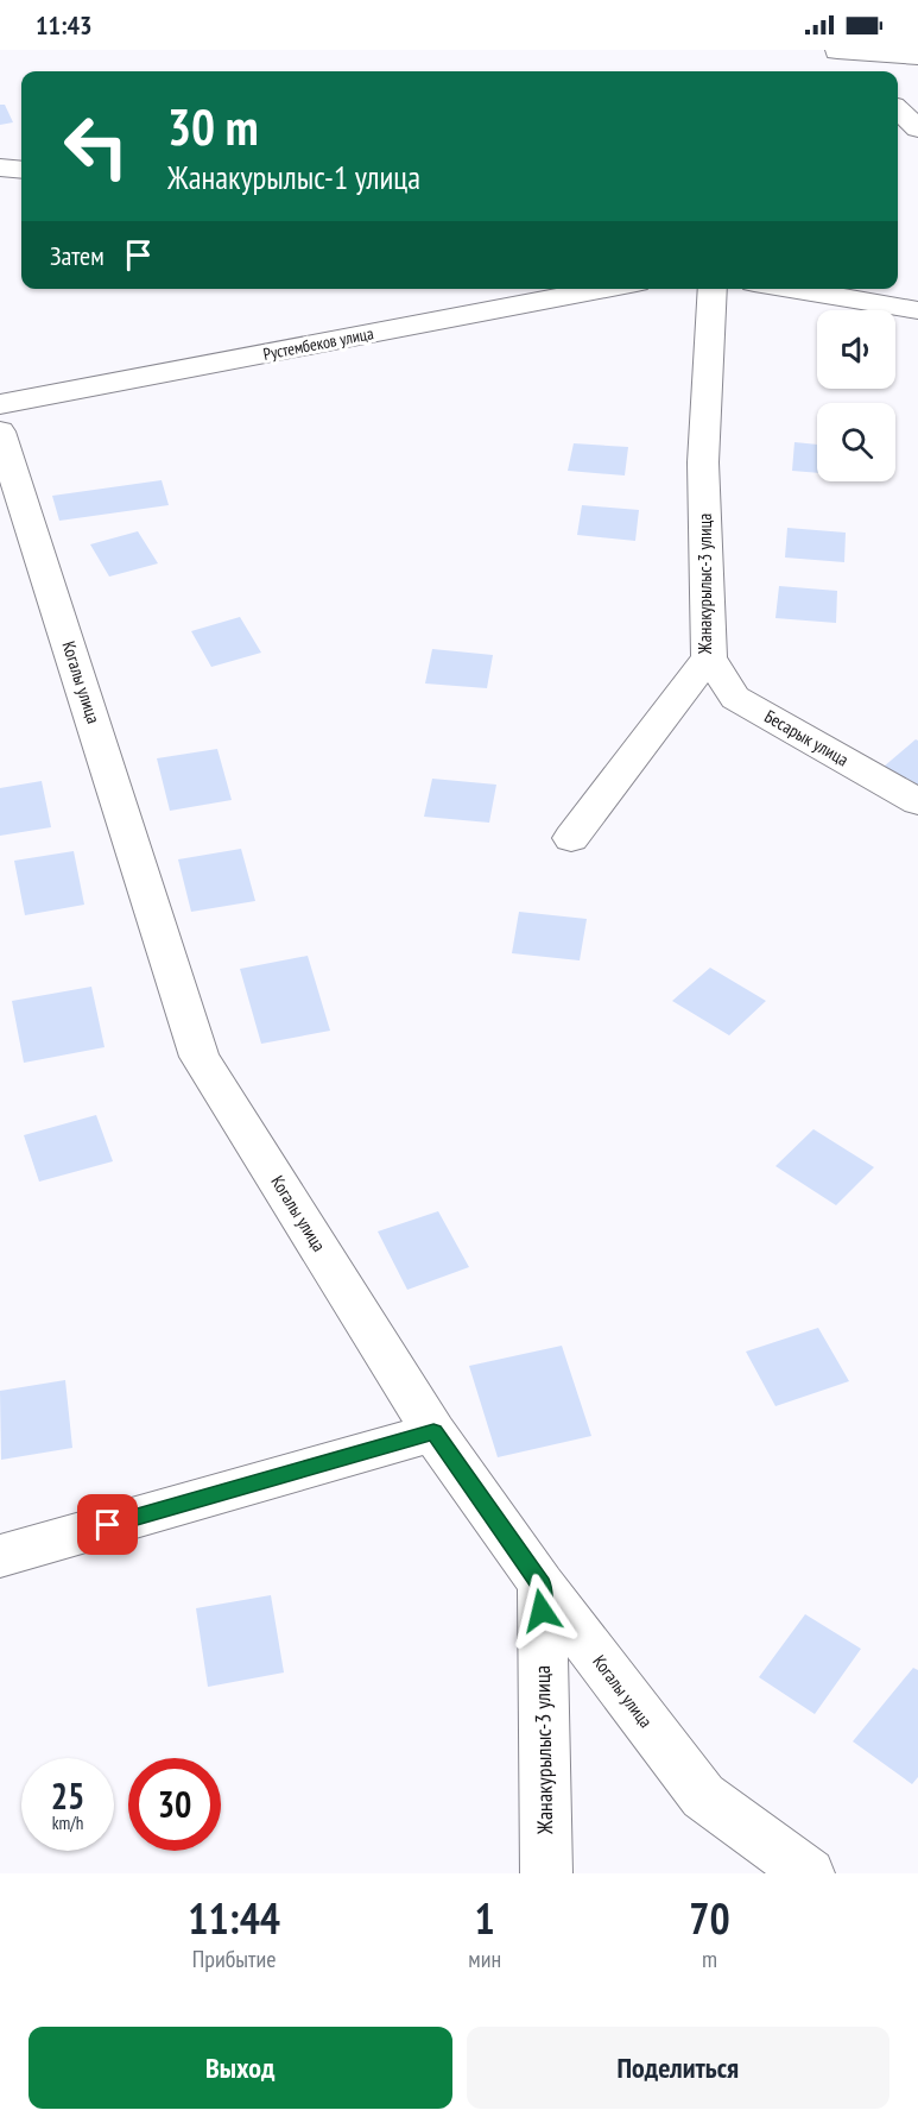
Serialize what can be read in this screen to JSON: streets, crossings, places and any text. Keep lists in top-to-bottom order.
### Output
{
  "streets": {
    "street": [
      "Рустембеков улица",
      "Жанакурылыс-3 улица",
      "Когалы улица",
      "Бесарык улица"
    ]
  },
  "crossings": [
    ["Жанакурылыс-3 улица", "Когалы улица"],
    ["Жанакурылыс-3 улица", "Бесарык улица"]
  ],
  "page": {
    "status": "11:43",
    "turn": ["30 m", "Жанакурылыс-1 улица"],
    "then": "Затем",
    "speed": "25 km/h",
    "limit": "30",
    "eta": [
      "11:44",
      "Прибытие",
      "1",
      "мин",
      "70",
      "m"
    ],
    "buttons": ["Выход", "Поделиться"]
  }
}
